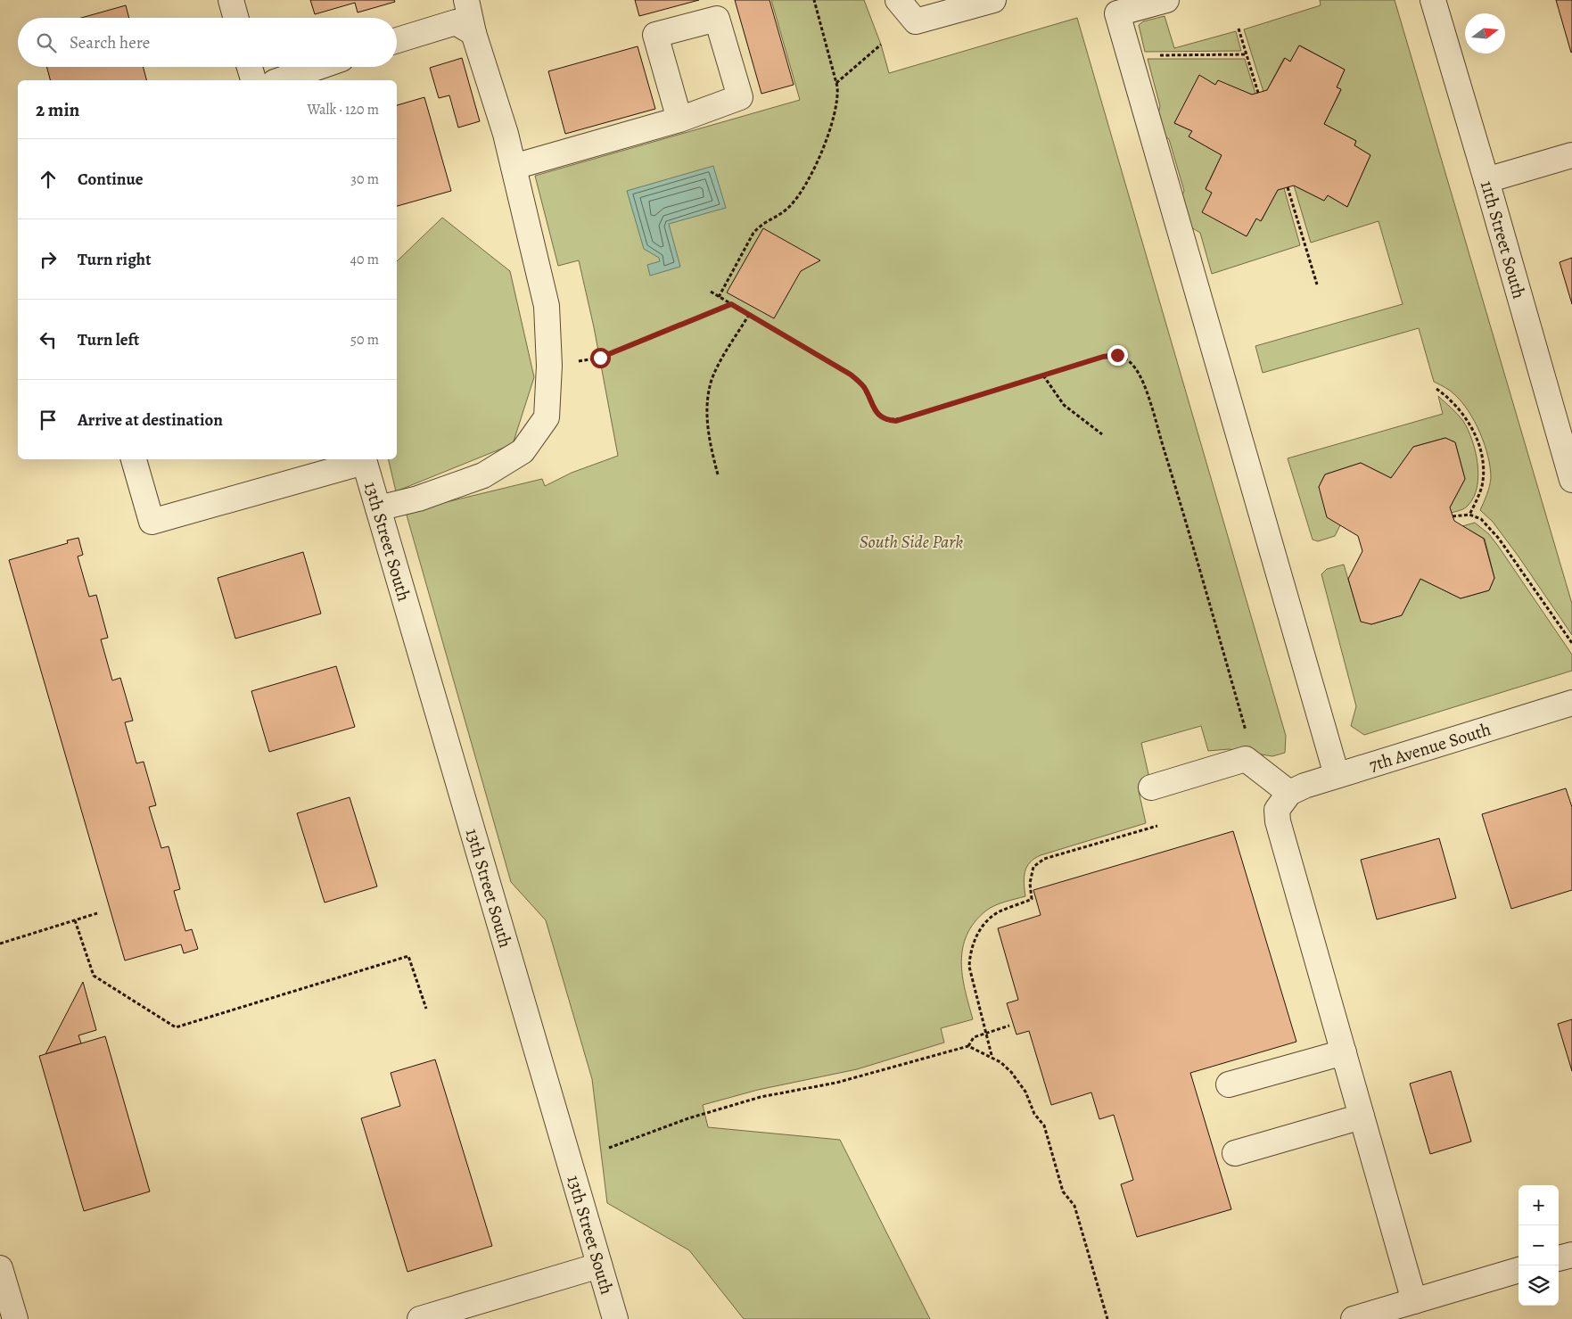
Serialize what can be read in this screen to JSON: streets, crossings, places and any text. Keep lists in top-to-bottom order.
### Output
{
  "streets": {
    "street": ["11th Street South", "13th Street South", "7th Avenue South"]
  },
  "parks": ["South Side Park"],
  "north": "right",
  "page": {
    "search": "Search here",
    "heading": ["2 min", "Walk · 120 m"],
    "list": [
      ["Continue", "30 m"],
      ["Turn right", "40 m"],
      ["Turn left", "50 m"],
      "Arrive at destination"
    ],
    "map_buttons": ["+", "−"]
  }
}
